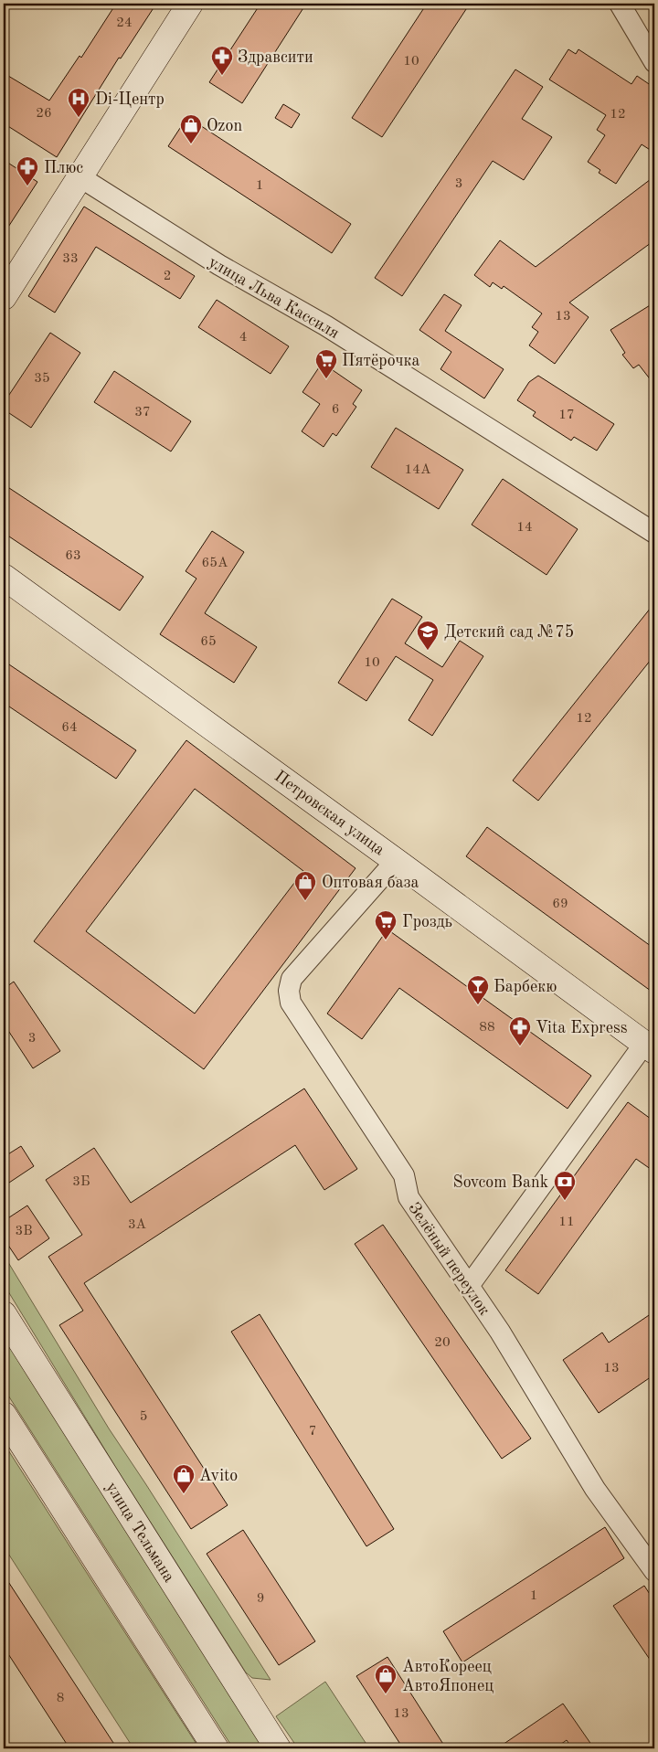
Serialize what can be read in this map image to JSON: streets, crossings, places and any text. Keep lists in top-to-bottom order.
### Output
{
  "streets": {
    "main road": ["Петровская улица", "улица Тельмана"],
    "street": ["улица Льва Кассиля", "Зелёный переулок"]
  },
  "crossings": [
    ["Петровская улица", "Зелёный переулок"]
  ],
  "places": {
    "pharmacy": ["Здравсити", "Плюс", "Vita Express"],
    "hospital": ["Di-Центр"],
    "shop": [
      "Ozon",
      "Оптовая база",
      "Avito",
      "АвтоКореец АвтоЯпонец"
    ],
    "supermarket": ["Пятёрочка", "Гроздь"],
    "school or university": ["Детский сад №75"],
    "bar": ["Барбекю"],
    "bank": ["Sovcom Bank"]
  },
  "house_numbers": [
    "24",
    "10",
    "26",
    "12",
    "3",
    "1",
    "33",
    "2",
    "13",
    "4",
    "35",
    "6",
    "37",
    "17",
    "14А",
    "14",
    "63",
    "65А",
    "65",
    "10",
    "12",
    "64",
    "69",
    "88",
    "3",
    "3Б",
    "11",
    "3А",
    "3В",
    "20",
    "13",
    "5",
    "7",
    "1",
    "9",
    "8",
    "13"
  ]
}
